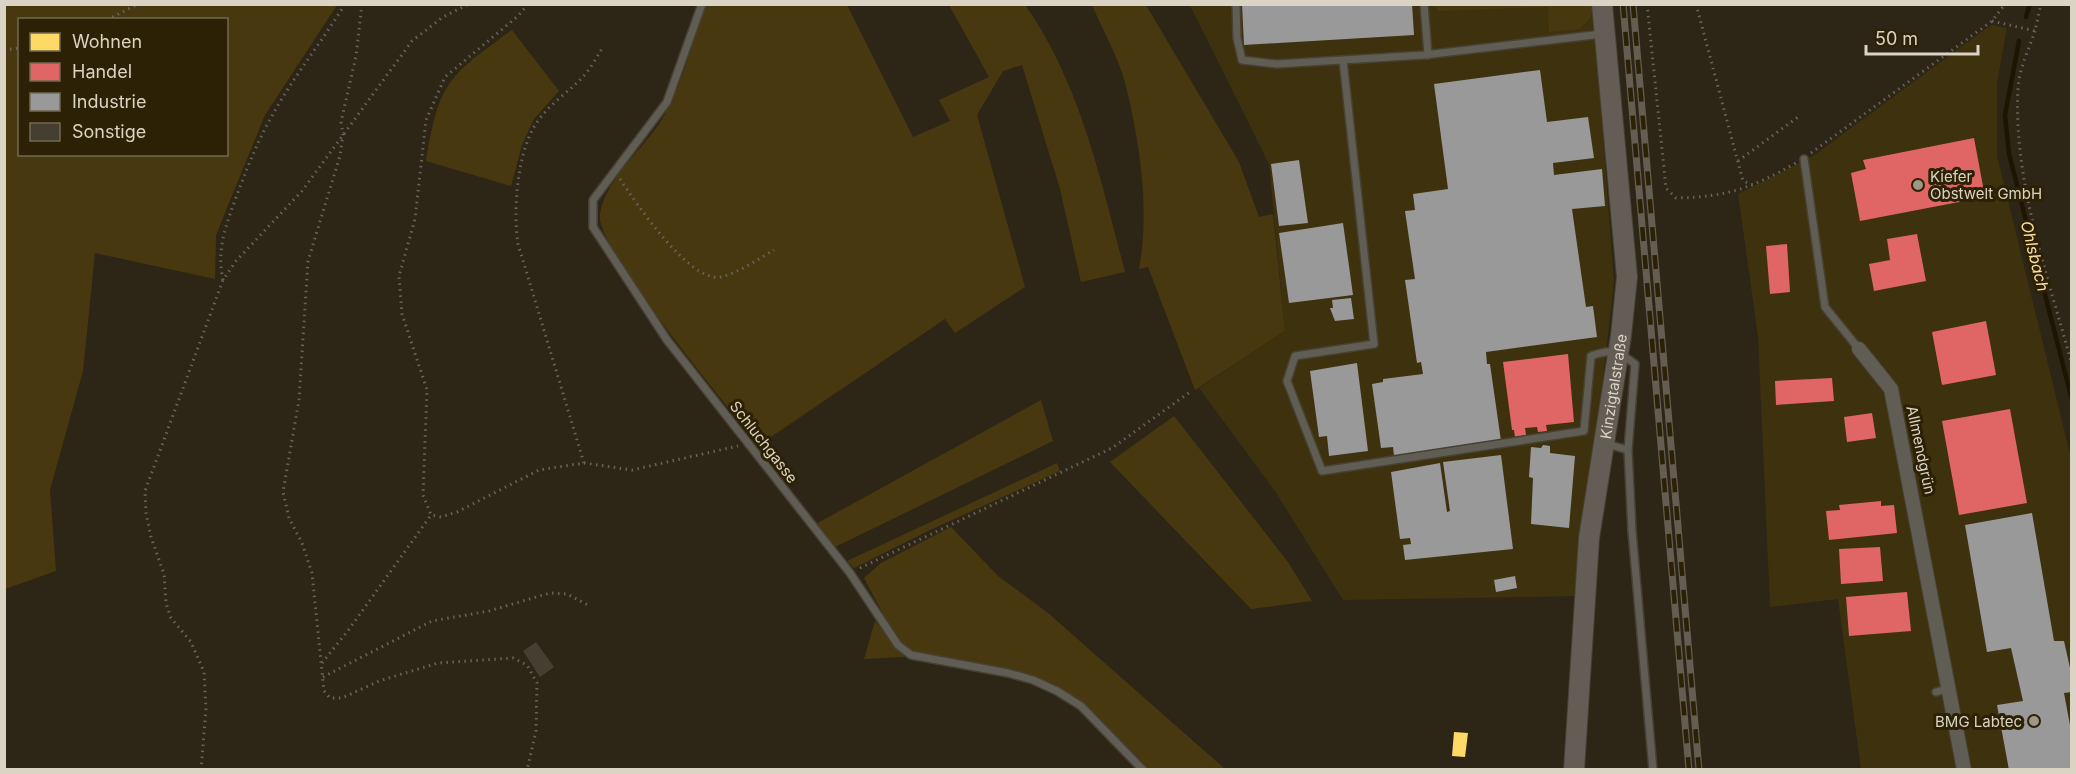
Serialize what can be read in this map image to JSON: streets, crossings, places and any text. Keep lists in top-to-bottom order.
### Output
{
  "streets": {
    "main road": ["Kinzigtalstraße"],
    "street": ["Allmendgrün"],
    "lane": ["Schluchgasse"]
  },
  "water": ["Ohlsbach"],
  "places": ["Kiefer Obstwelt GmbH", "BMG Labtec"],
  "legend": [
    "Wohnen",
    "Handel",
    "Industrie",
    "Sonstige"
  ],
  "scale_bar": "50 m"
}
